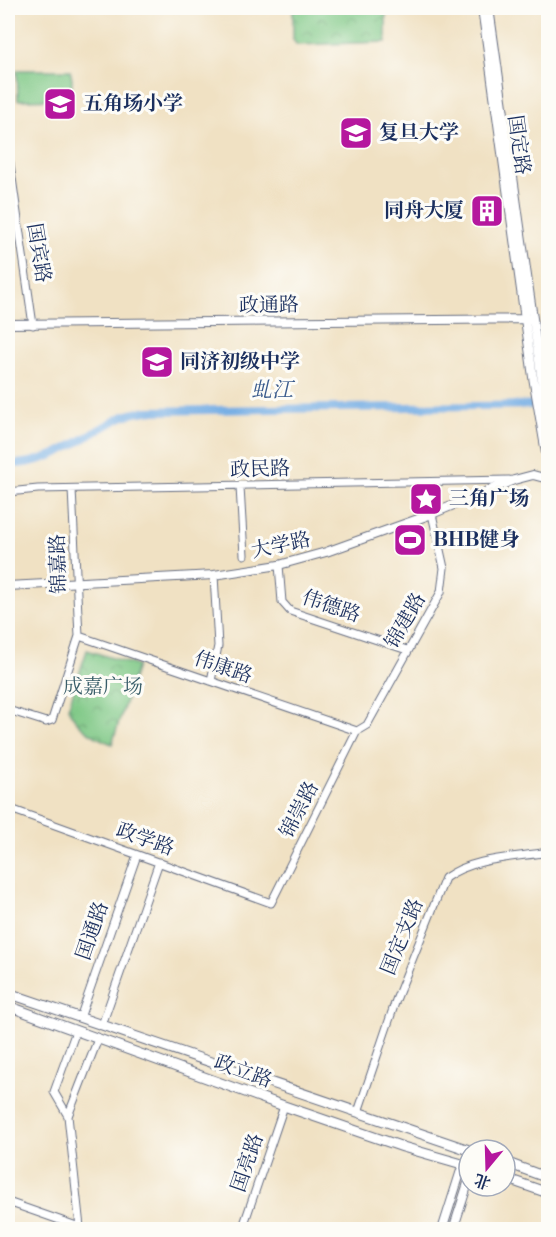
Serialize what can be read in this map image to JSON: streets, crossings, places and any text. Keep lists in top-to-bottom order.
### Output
{
  "streets": {
    "main road": ["政立路"],
    "street": [
      "国定路",
      "国宾路",
      "政通路",
      "政民路",
      "大学路",
      "锦嘉路",
      "伟德路",
      "锦建路",
      "伟康路",
      "锦崇路",
      "政学路",
      "国通路",
      "国定支路",
      "国亮路"
    ]
  },
  "crossings": [
    ["国定路", "政通路"],
    ["国宾路", "政通路"],
    ["政民路", "大学路"],
    ["政民路", "锦嘉路"],
    ["大学路", "锦嘉路"],
    ["大学路", "伟德路"],
    ["大学路", "锦建路"],
    ["锦嘉路", "伟康路"],
    ["伟德路", "锦建路"],
    ["锦建路", "伟康路"],
    ["锦建路", "锦崇路"],
    ["伟康路", "锦崇路"],
    ["锦崇路", "政学路"],
    ["政学路", "国通路"],
    ["国通路", "政立路"],
    ["国定支路", "政立路"],
    ["政立路", "国亮路"]
  ],
  "water": ["虬江"],
  "parks": ["成嘉广场"],
  "places": {
    "school or university": ["五角场小学", "复旦大学", "同济初级中学"],
    "building": ["同舟大厦"],
    "place": ["三角广场"],
    "sports": ["BHB健身"]
  },
  "north": "bottom"
}
